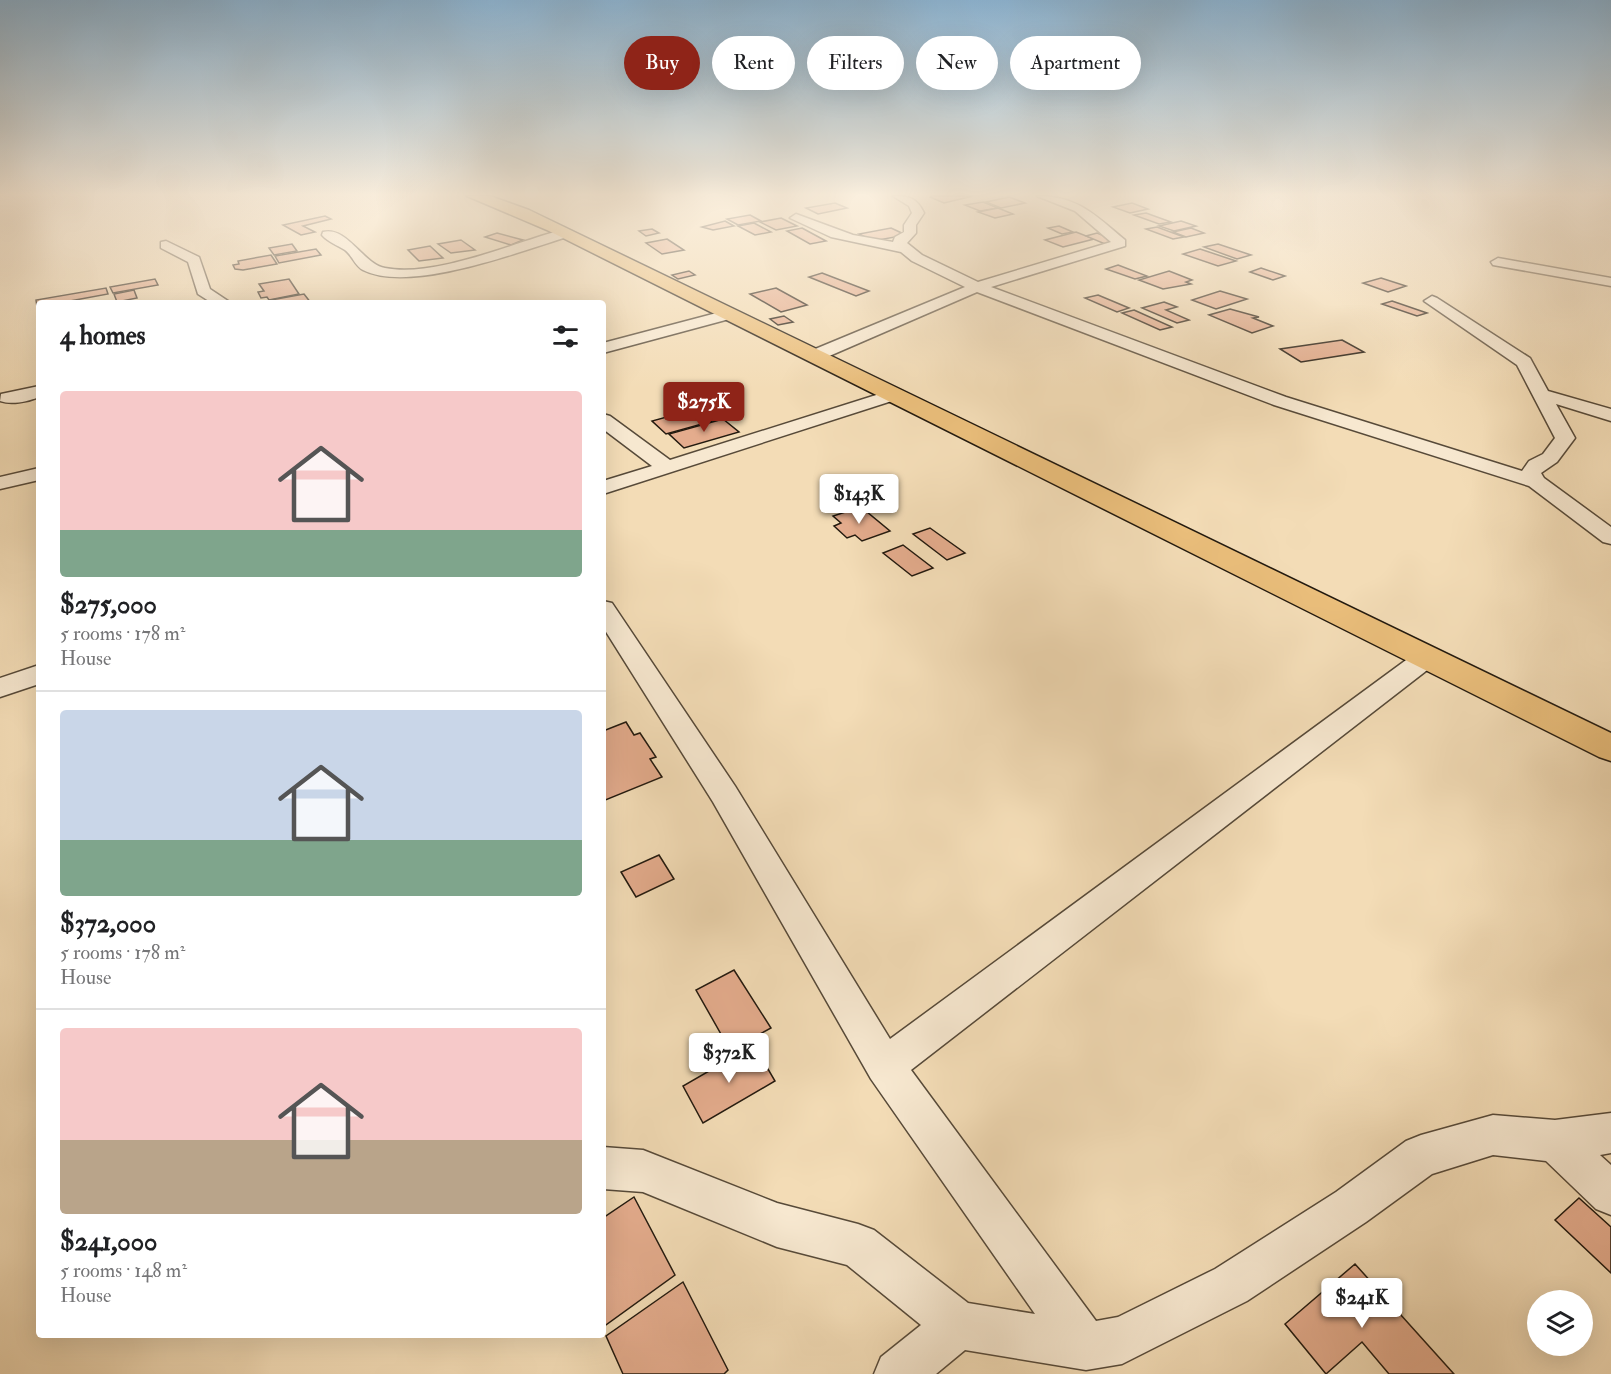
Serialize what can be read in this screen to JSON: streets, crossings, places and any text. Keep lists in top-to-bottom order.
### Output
{
  "page": {
    "chip": [
      "Buy",
      "Rent",
      "Filters",
      "New",
      "Apartment"
    ],
    "heading": "4 homes",
    "list": [
      {
        "name": "$275,000",
        "note": "5 rooms · 178 m² · House"
      },
      {
        "name": "$372,000",
        "note": "5 rooms · 178 m² · House"
      },
      {
        "name": "$241,000",
        "note": "5 rooms · 148 m² · House"
      }
    ],
    "price": [
      "$275K",
      "$143K",
      "$372K",
      "$241K"
    ]
  }
}
